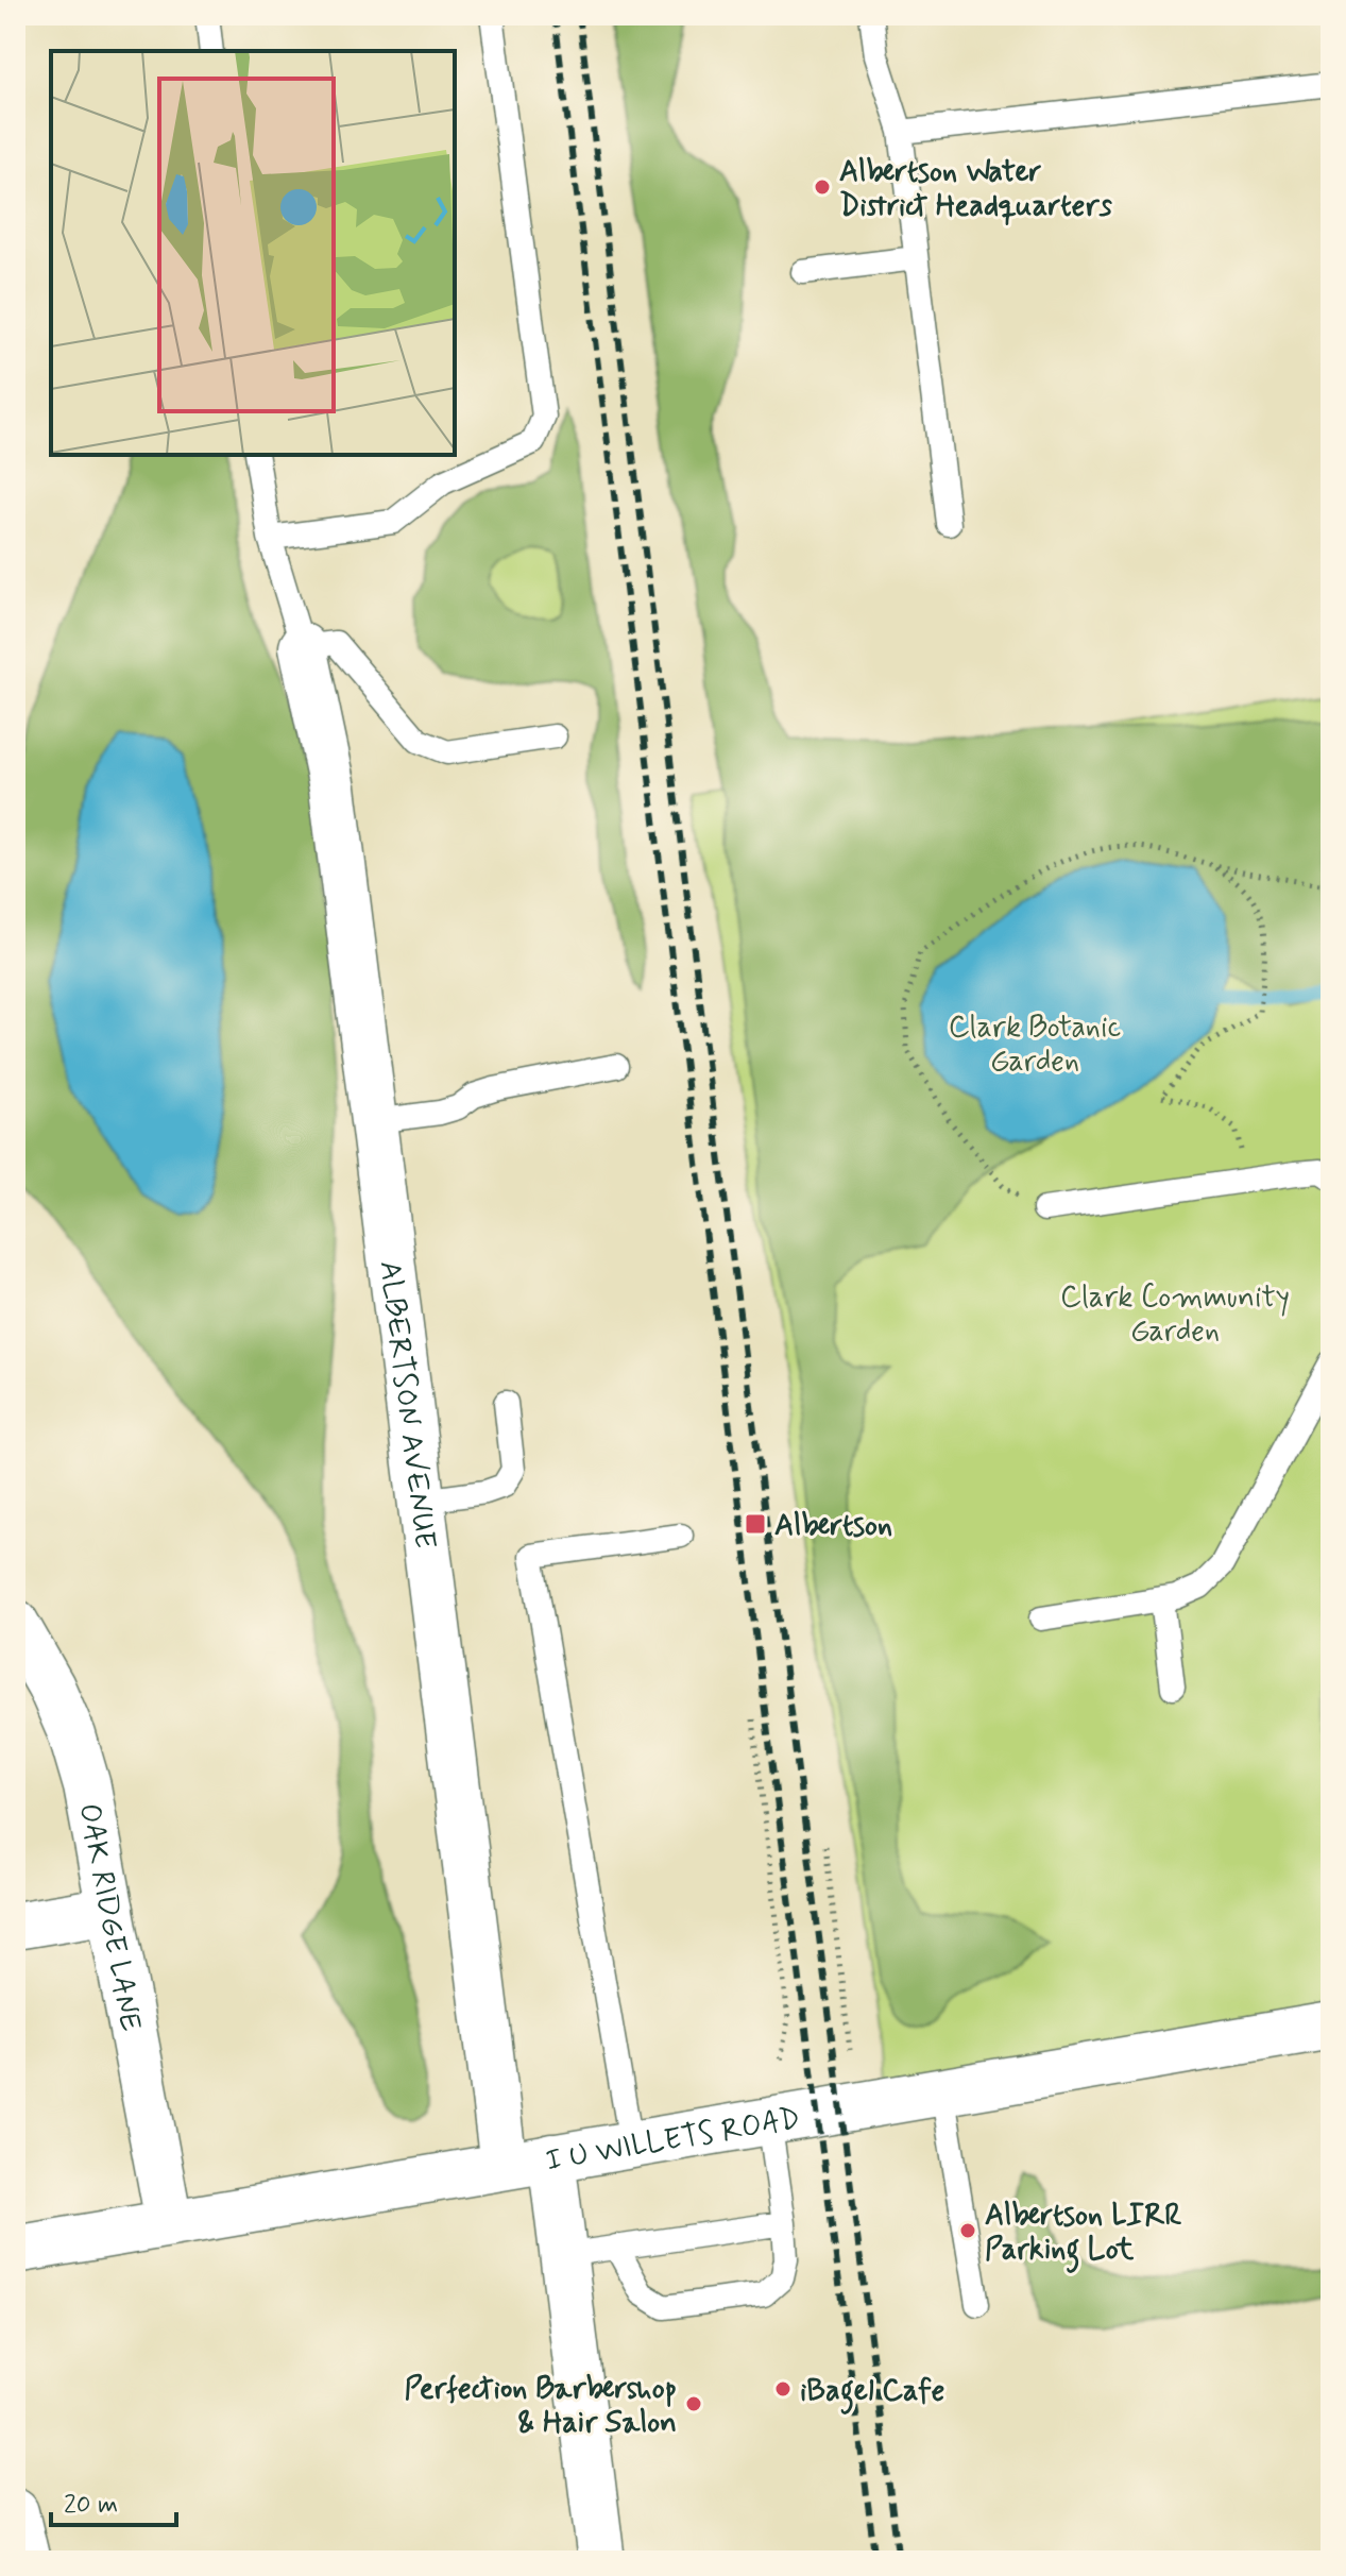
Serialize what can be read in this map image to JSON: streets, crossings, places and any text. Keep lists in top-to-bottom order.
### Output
{
  "streets": {
    "street": ["ALBERTSON AVENUE", "OAK RIDGE LANE", "I U WILLETS ROAD"]
  },
  "crossings": [
    ["ALBERTSON AVENUE", "I U WILLETS ROAD"],
    ["OAK RIDGE LANE", "I U WILLETS ROAD"]
  ],
  "parks": ["Clark Botanic Garden", "Clark Community Garden"],
  "places": {
    "other": [
      "Albertson Water District Headquarters",
      "Albertson LIRR Parking Lot",
      "iBagel Cafe",
      "Perfection Barbershop & Hair Salon"
    ],
    "transit": ["Albertson"]
  },
  "scale_bar": "20 m"
}
